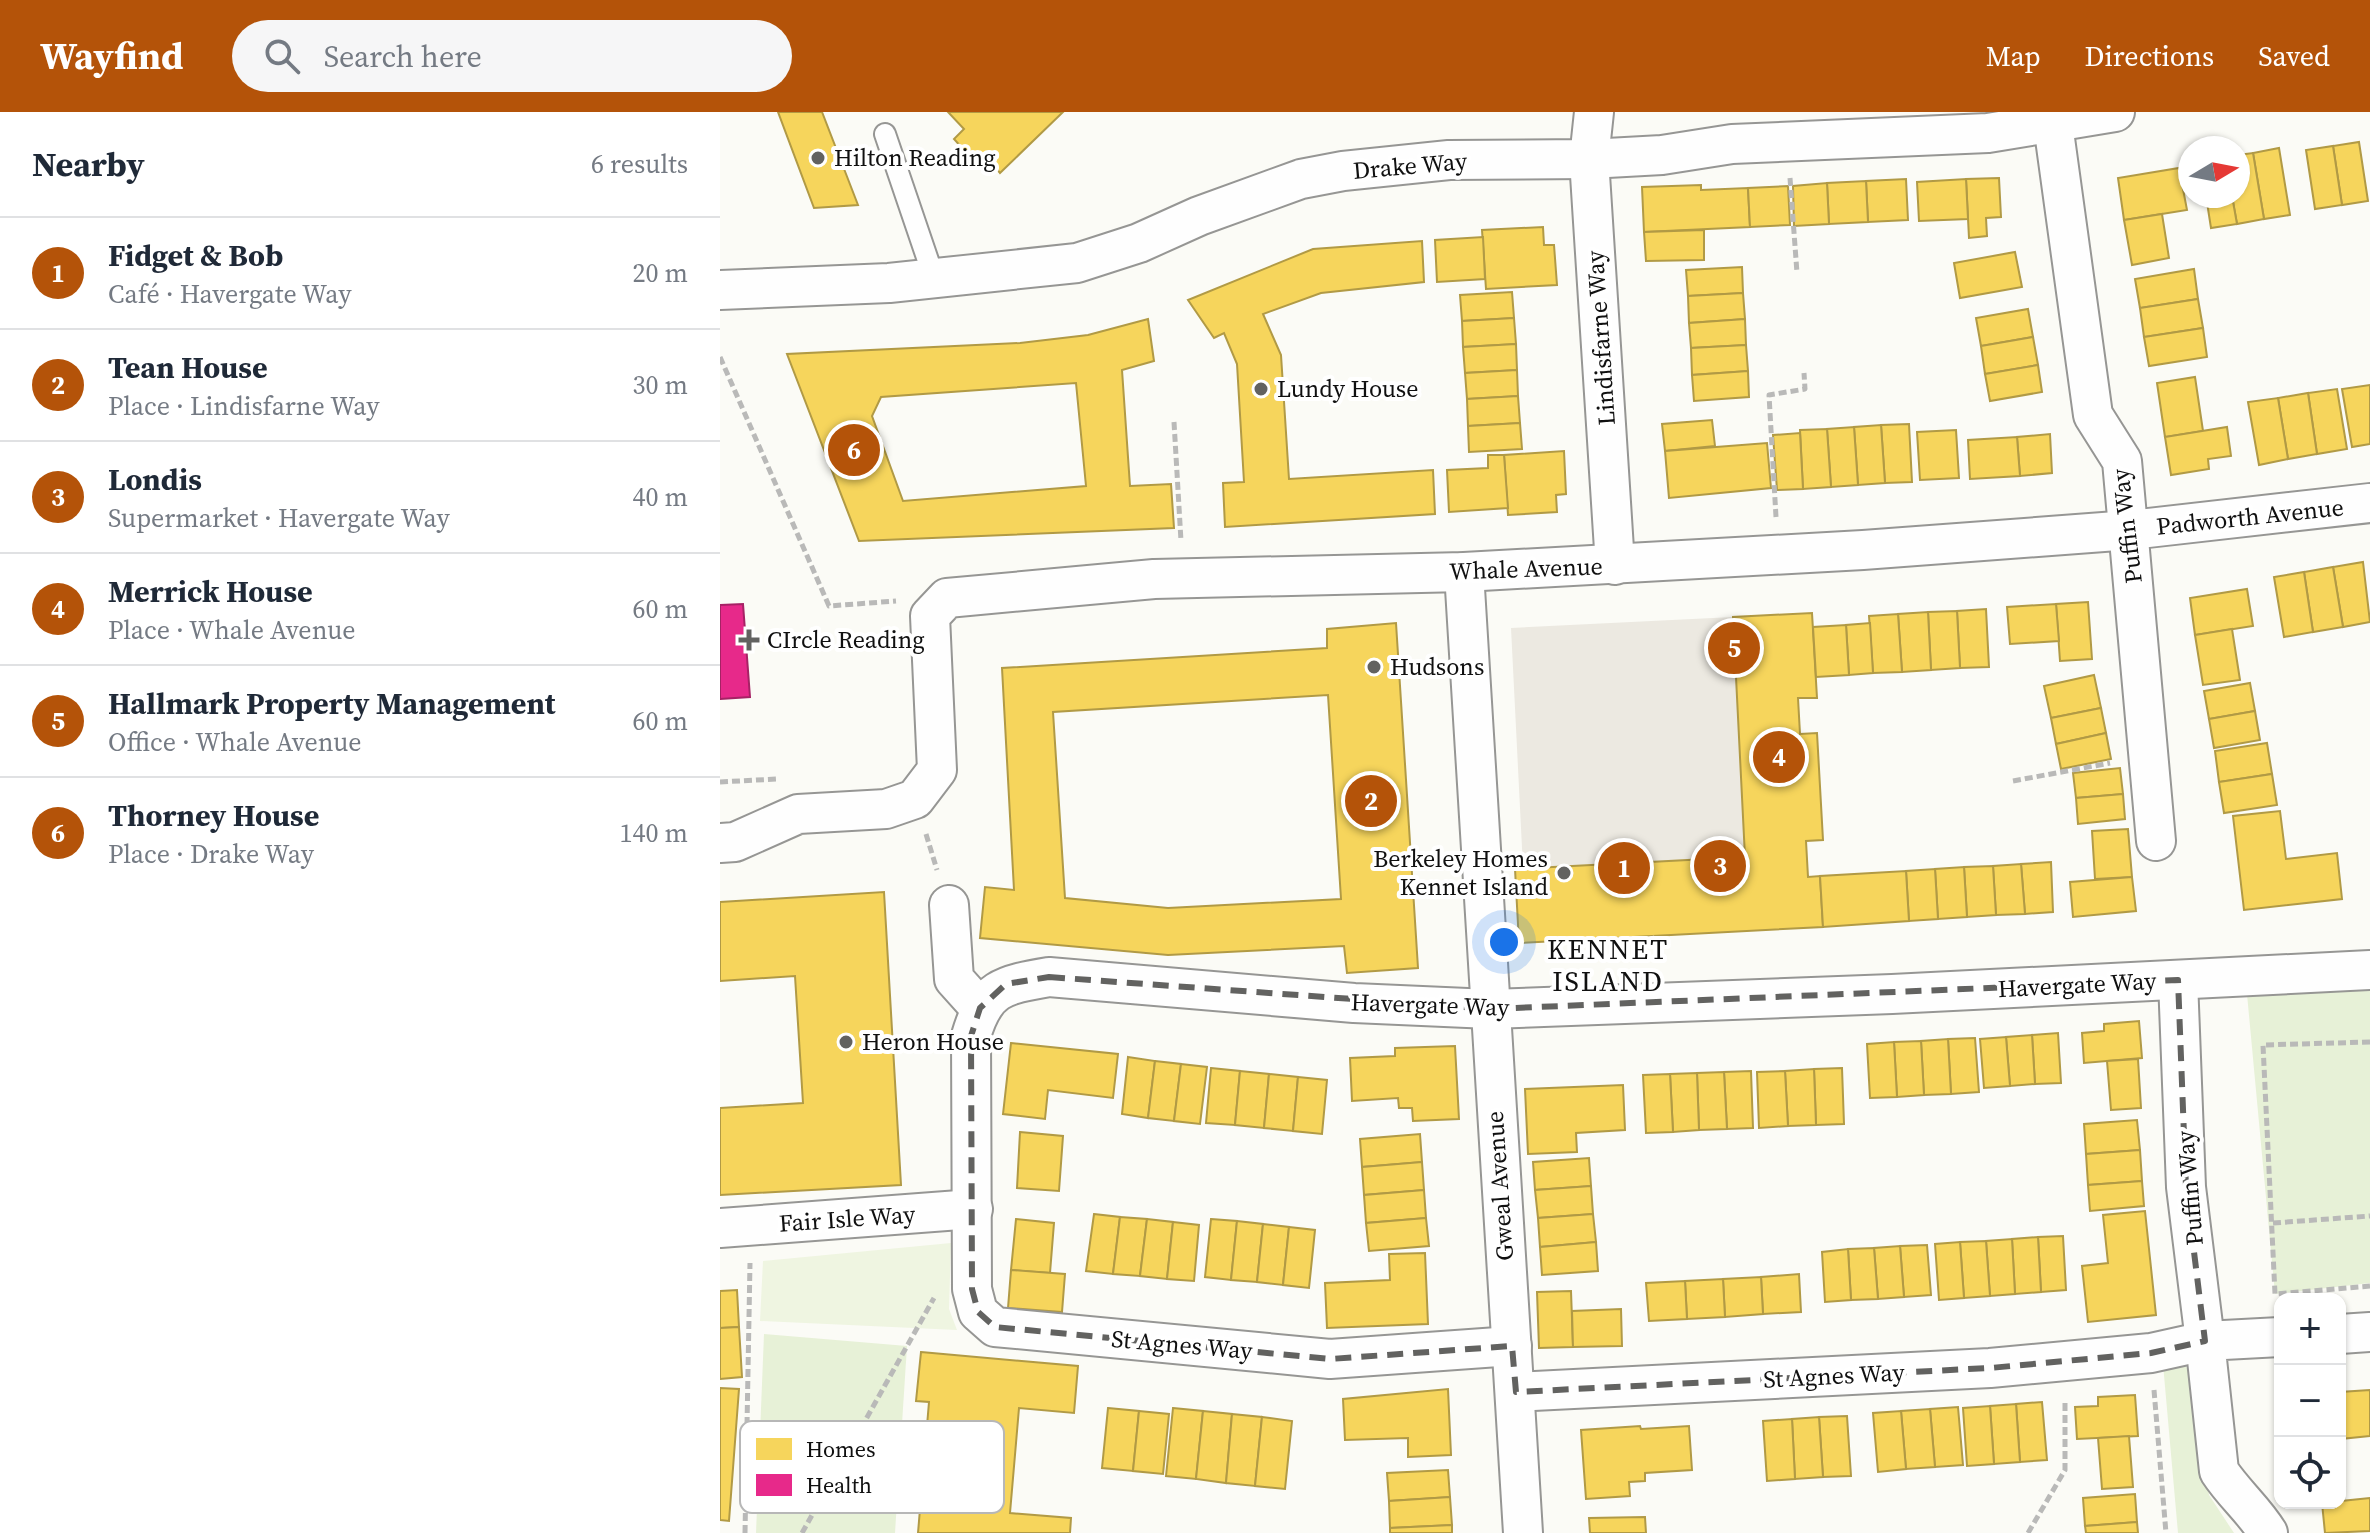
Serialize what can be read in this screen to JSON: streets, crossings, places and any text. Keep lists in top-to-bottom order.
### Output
{
  "streets": {
    "street": [
      "Drake Way",
      "Lindisfarne Way",
      "Padworth Avenue",
      "Puffin Way",
      "Whale Avenue",
      "Havergate Way",
      "Gweal Avenue",
      "Fair Isle Way",
      "St Agnes Way"
    ]
  },
  "crossings": [
    ["Drake Way", "Lindisfarne Way"],
    ["Drake Way", "Puffin Way"],
    ["Lindisfarne Way", "Whale Avenue"],
    ["Padworth Avenue", "Puffin Way"],
    ["Padworth Avenue", "Whale Avenue"],
    ["Puffin Way", "Whale Avenue"],
    ["Puffin Way", "Havergate Way"],
    ["Whale Avenue", "Gweal Avenue"],
    ["Havergate Way", "Gweal Avenue"],
    ["Gweal Avenue", "St Agnes Way"],
    ["Fair Isle Way", "St Agnes Way"]
  ],
  "districts": ["KENNET ISLAND"],
  "places": {
    "other": [
      "Hilton Reading",
      "Lundy House",
      "Hudsons",
      "Berkeley Homes Kennet Island",
      "Heron House"
    ],
    "health": ["CIrcle Reading"]
  },
  "legend": ["Homes", "Health"],
  "north": "right",
  "page": {
    "header": "Wayfind",
    "search": "Search here",
    "nav": ["Map", "Directions", "Saved"],
    "heading": ["Nearby", "6 results"],
    "list": [
      {
        "mark": "1",
        "name": "Fidget & Bob",
        "note": "Café · Havergate Way",
        "value": "20 m"
      },
      {
        "mark": "2",
        "name": "Tean House",
        "note": "Place · Lindisfarne Way",
        "value": "30 m"
      },
      {
        "mark": "3",
        "name": "Londis",
        "note": "Supermarket · Havergate Way",
        "value": "40 m"
      },
      {
        "mark": "4",
        "name": "Merrick House",
        "note": "Place · Whale Avenue",
        "value": "60 m"
      },
      {
        "mark": "5",
        "name": "Hallmark Property Management",
        "note": "Office · Whale Avenue",
        "value": "60 m"
      },
      {
        "mark": "6",
        "name": "Thorney House",
        "note": "Place · Drake Way",
        "value": "140 m"
      }
    ],
    "pins": [
      "6",
      "5",
      "4",
      "2",
      "3",
      "1"
    ],
    "map_buttons": ["+", "−"]
  }
}
